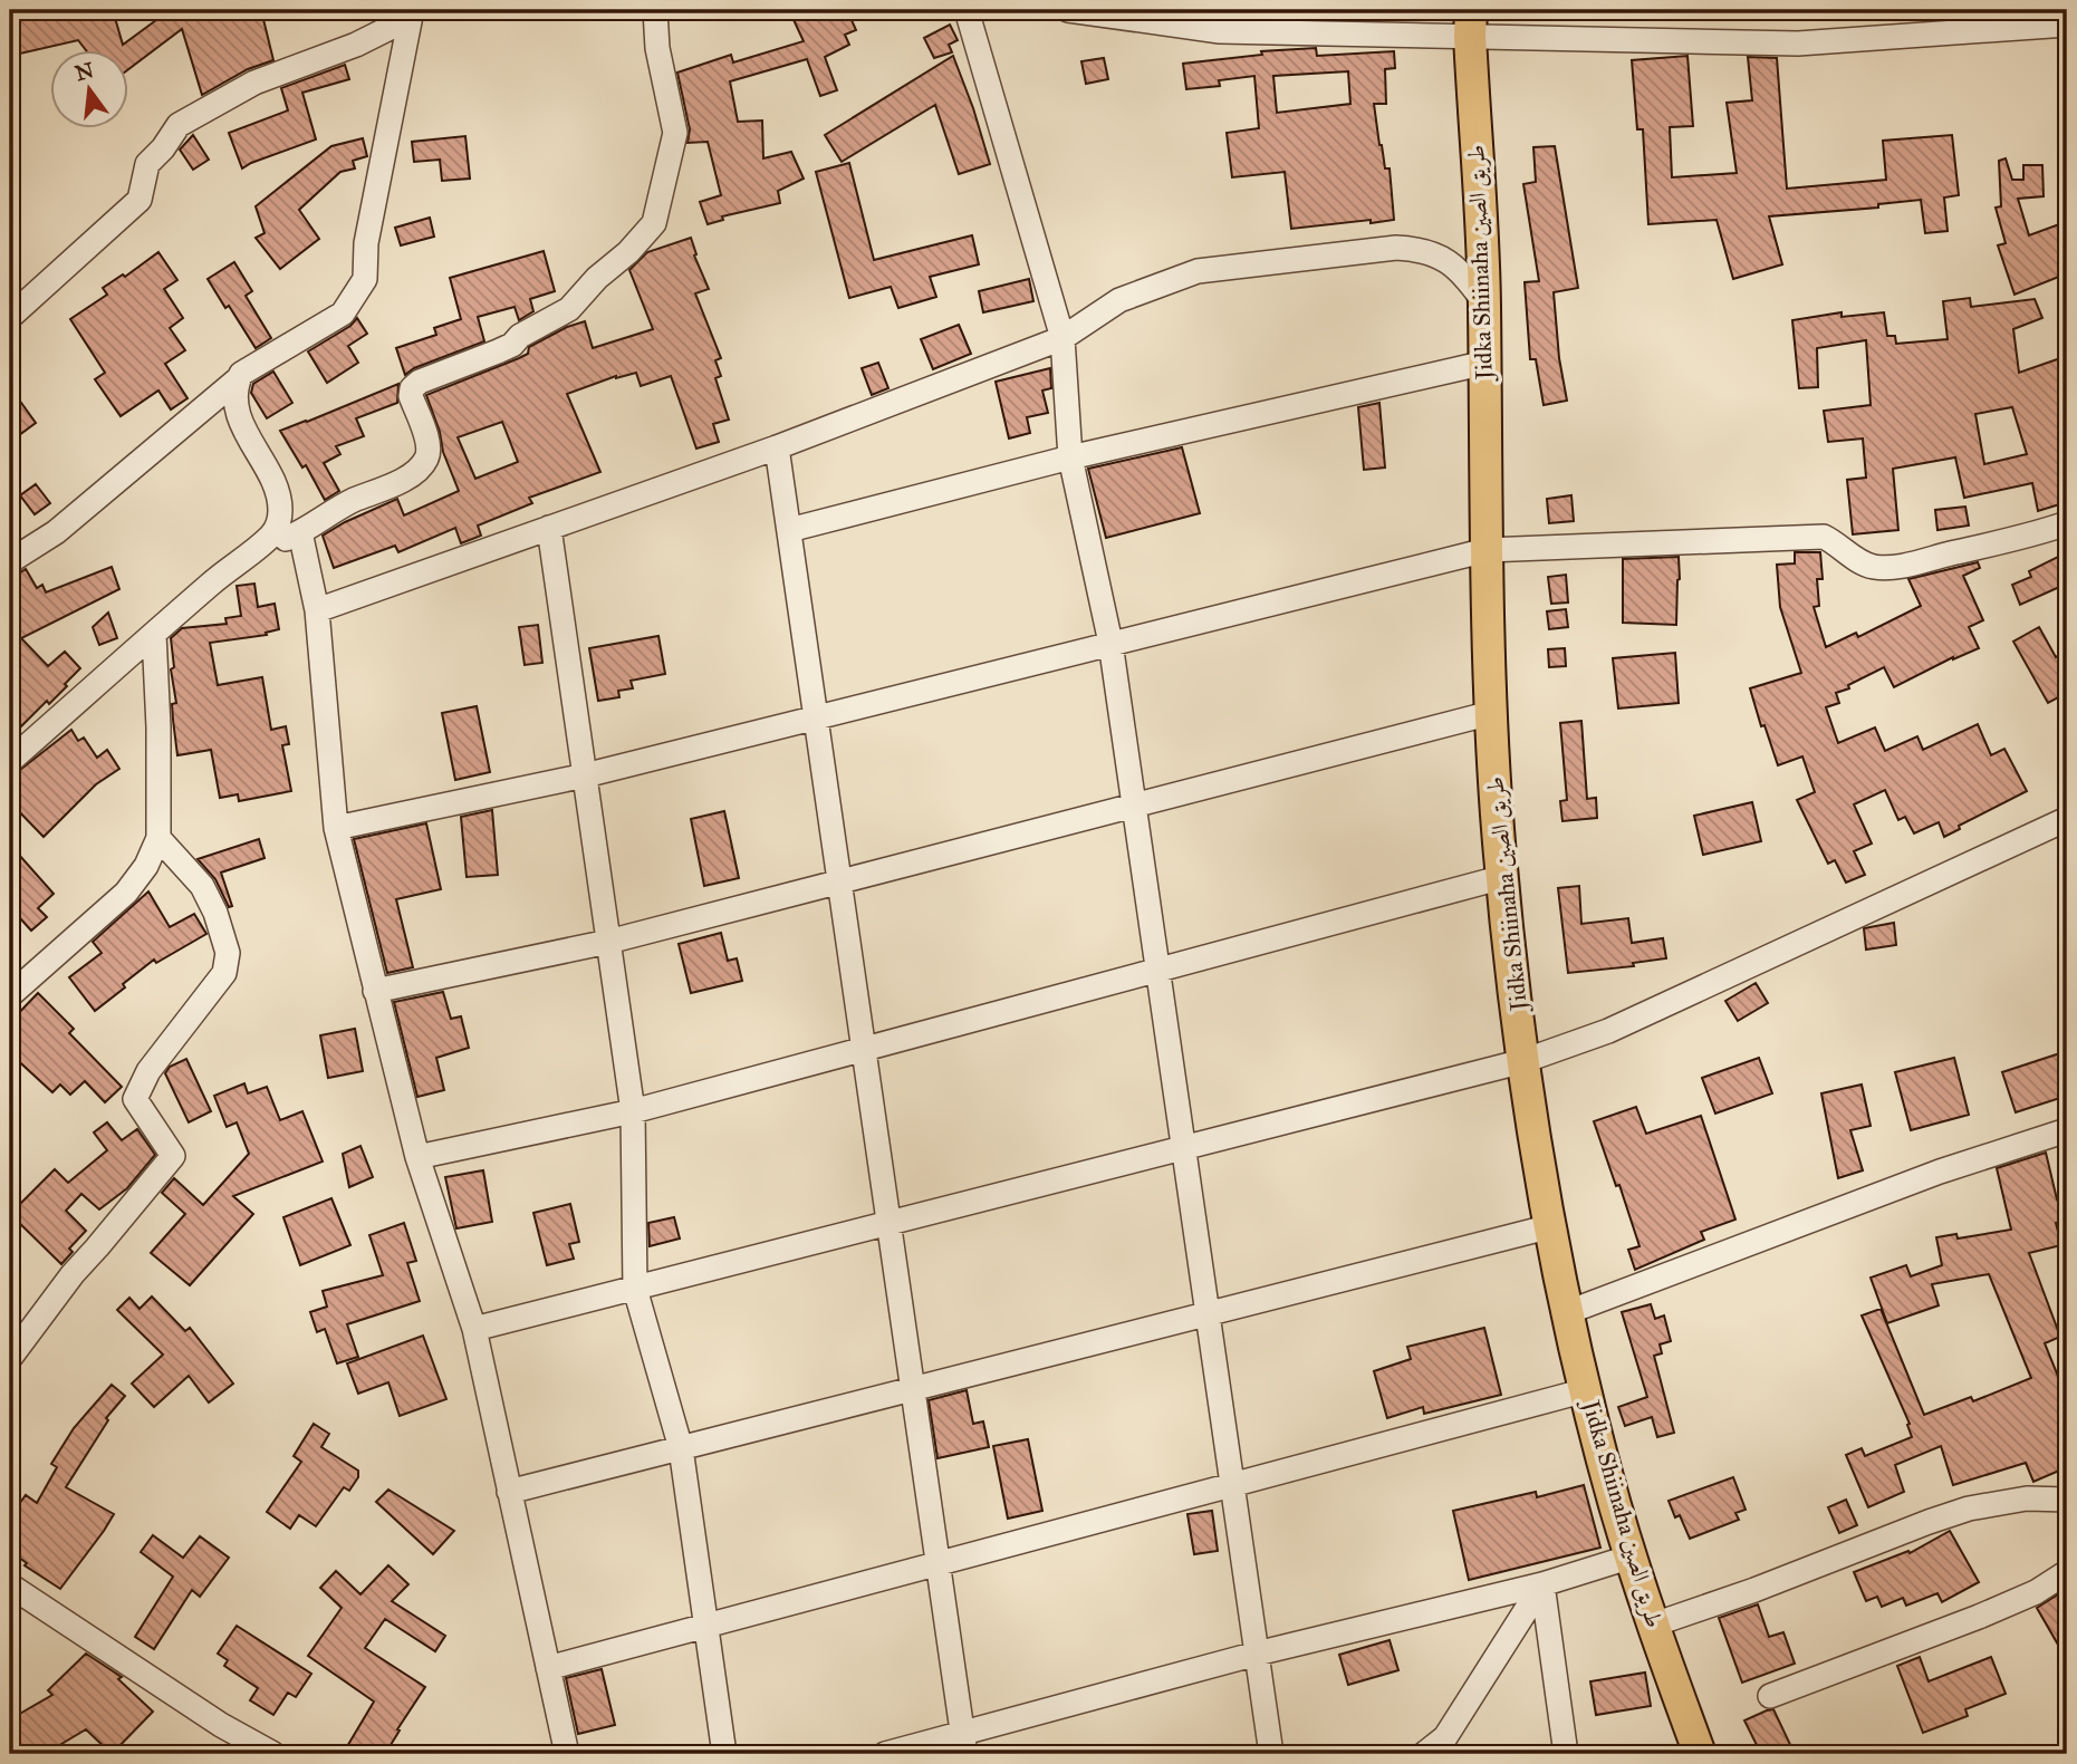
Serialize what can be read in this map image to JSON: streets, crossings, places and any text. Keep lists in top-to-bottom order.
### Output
{
  "streets": {
    "main road": ["Jidka Shiinaha طريق الصين"]
  },
  "north": "top"
}
